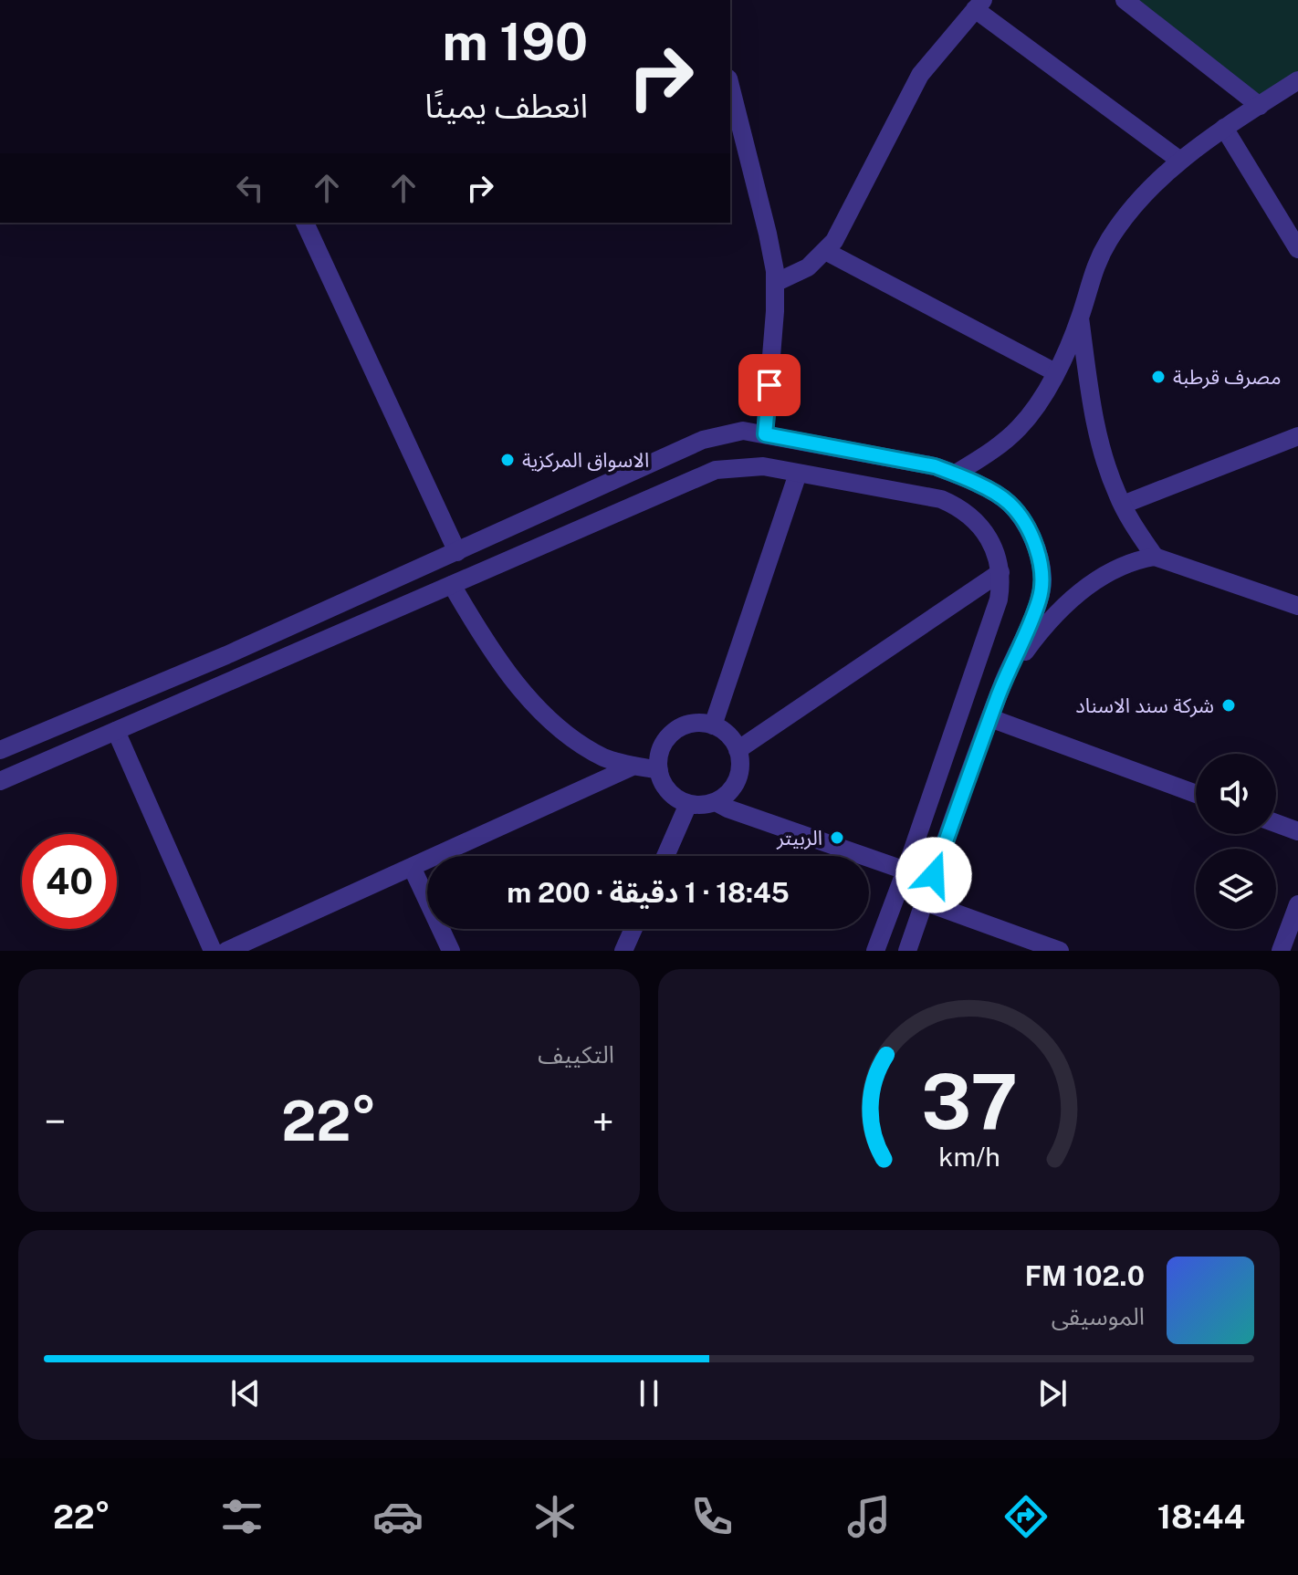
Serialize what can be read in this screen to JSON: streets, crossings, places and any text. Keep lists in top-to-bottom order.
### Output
{
  "places": [
    "مصرف قرطبة",
    "الاسواق المركزية",
    "شركة سند الاسناد",
    "الربيتر"
  ],
  "page": {
    "turn": ["190 m", "انعطف يمينًا"],
    "limit": "40",
    "trip": "18:45 · 1 دقيقة · 200 m",
    "tile": "التكييف",
    "heat": ["−", "22°", "+"],
    "song": ["102.0 FM", "الموسيقى"],
    "tabs": ["18:44", "22°"],
    "gauge": ["37", "km/h"]
  }
}
